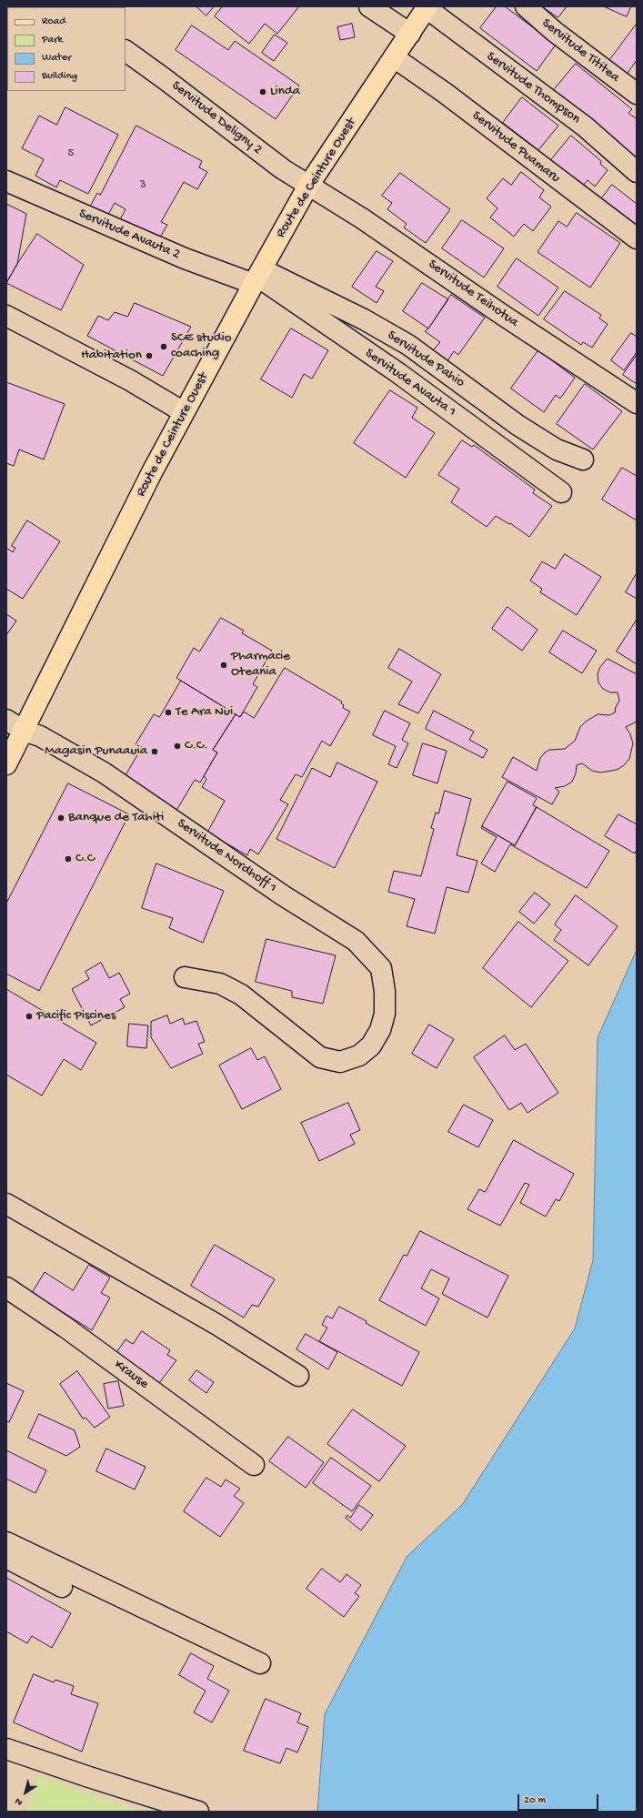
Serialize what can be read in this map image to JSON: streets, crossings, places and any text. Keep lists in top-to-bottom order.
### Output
{
  "streets": {
    "main road": ["Route de Ceinture Ouest"],
    "street": [
      "Servitude Tititea",
      "Servitude Thompson",
      "Servitude Deligny 2",
      "Servitude Puamaru",
      "Servitude Avauta 2",
      "Servitude Teihotua",
      "Servitude Pahio",
      "Servitude Avauta 1",
      "Servitude Nordhoff 1",
      "Krause"
    ]
  },
  "crossings": [
    ["Servitude Thompson", "Route de Ceinture Ouest"],
    ["Servitude Deligny 2", "Route de Ceinture Ouest"],
    ["Servitude Deligny 2", "Servitude Teihotua"],
    ["Servitude Puamaru", "Route de Ceinture Ouest"],
    ["Route de Ceinture Ouest", "Servitude Avauta 2"],
    ["Route de Ceinture Ouest", "Servitude Teihotua"],
    ["Route de Ceinture Ouest", "Servitude Pahio"],
    ["Route de Ceinture Ouest", "Servitude Avauta 1"],
    ["Route de Ceinture Ouest", "Servitude Nordhoff 1"],
    ["Servitude Avauta 2", "Servitude Pahio"],
    ["Servitude Avauta 2", "Servitude Avauta 1"],
    ["Servitude Pahio", "Servitude Avauta 1"]
  ],
  "places": [
    "Linda",
    "SCE studio coaching",
    "Habitation",
    "Pharmacie Oteania",
    "Te Ara Nui",
    "C.C.",
    "Magasin Punaauia",
    "Banque de Tahiti",
    "C.C",
    "Pacific Piscines"
  ],
  "house_numbers": ["5", "3"],
  "legend": [
    "Road",
    "Park",
    "Water",
    "Building"
  ],
  "scale_bar": "20 m",
  "north": "bottom left"
}
